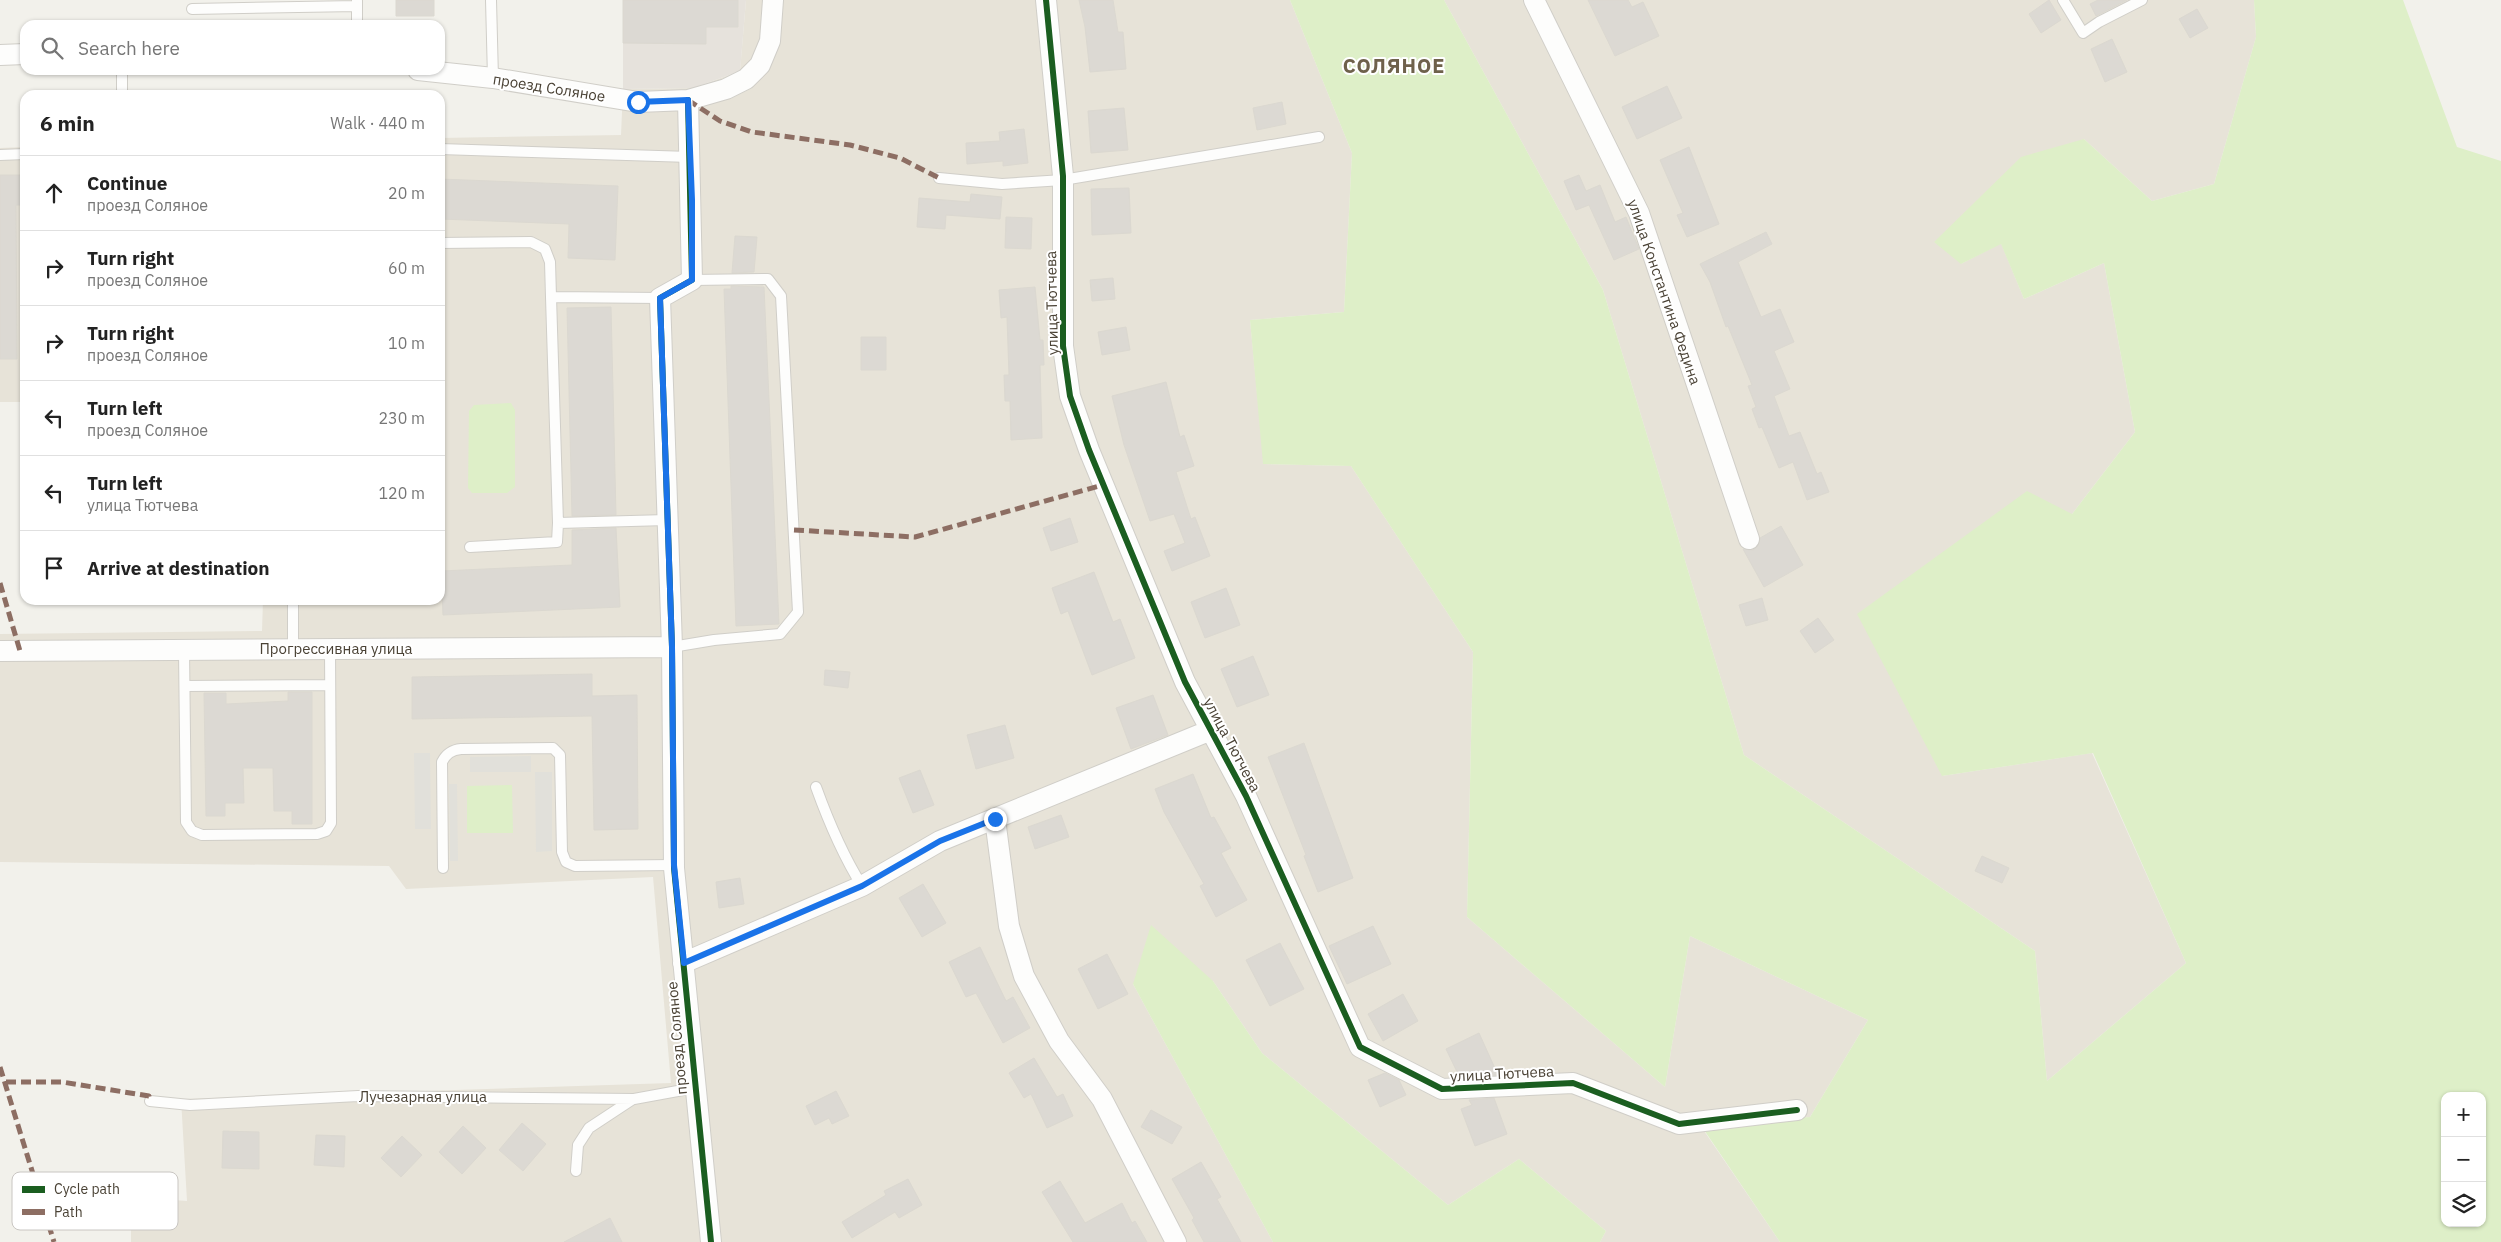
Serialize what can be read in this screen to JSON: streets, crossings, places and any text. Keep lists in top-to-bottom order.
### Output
{
  "streets": {
    "street": [
      "проезд Соляное",
      "улица Константина Федина",
      "улица Тютчева",
      "Прогрессивная улица"
    ],
    "lane": ["Лучезарная улица"]
  },
  "crossings": [
    ["проезд Соляное", "улица Тютчева"],
    ["проезд Соляное", "Прогрессивная улица"],
    ["проезд Соляное", "Лучезарная улица"]
  ],
  "districts": ["СОЛЯНОЕ"],
  "legend": ["Cycle path", "Path"],
  "page": {
    "search": "Search here",
    "heading": ["6 min", "Walk · 440 m"],
    "list": [
      ["Continue", "проезд Соляное", "20 m"],
      ["Turn right", "проезд Соляное", "60 m"],
      ["Turn right", "проезд Соляное", "10 m"],
      ["Turn left", "проезд Соляное", "230 m"],
      ["Turn left", "улица Тютчева", "120 m"],
      "Arrive at destination"
    ],
    "map_buttons": ["+", "−"]
  }
}
